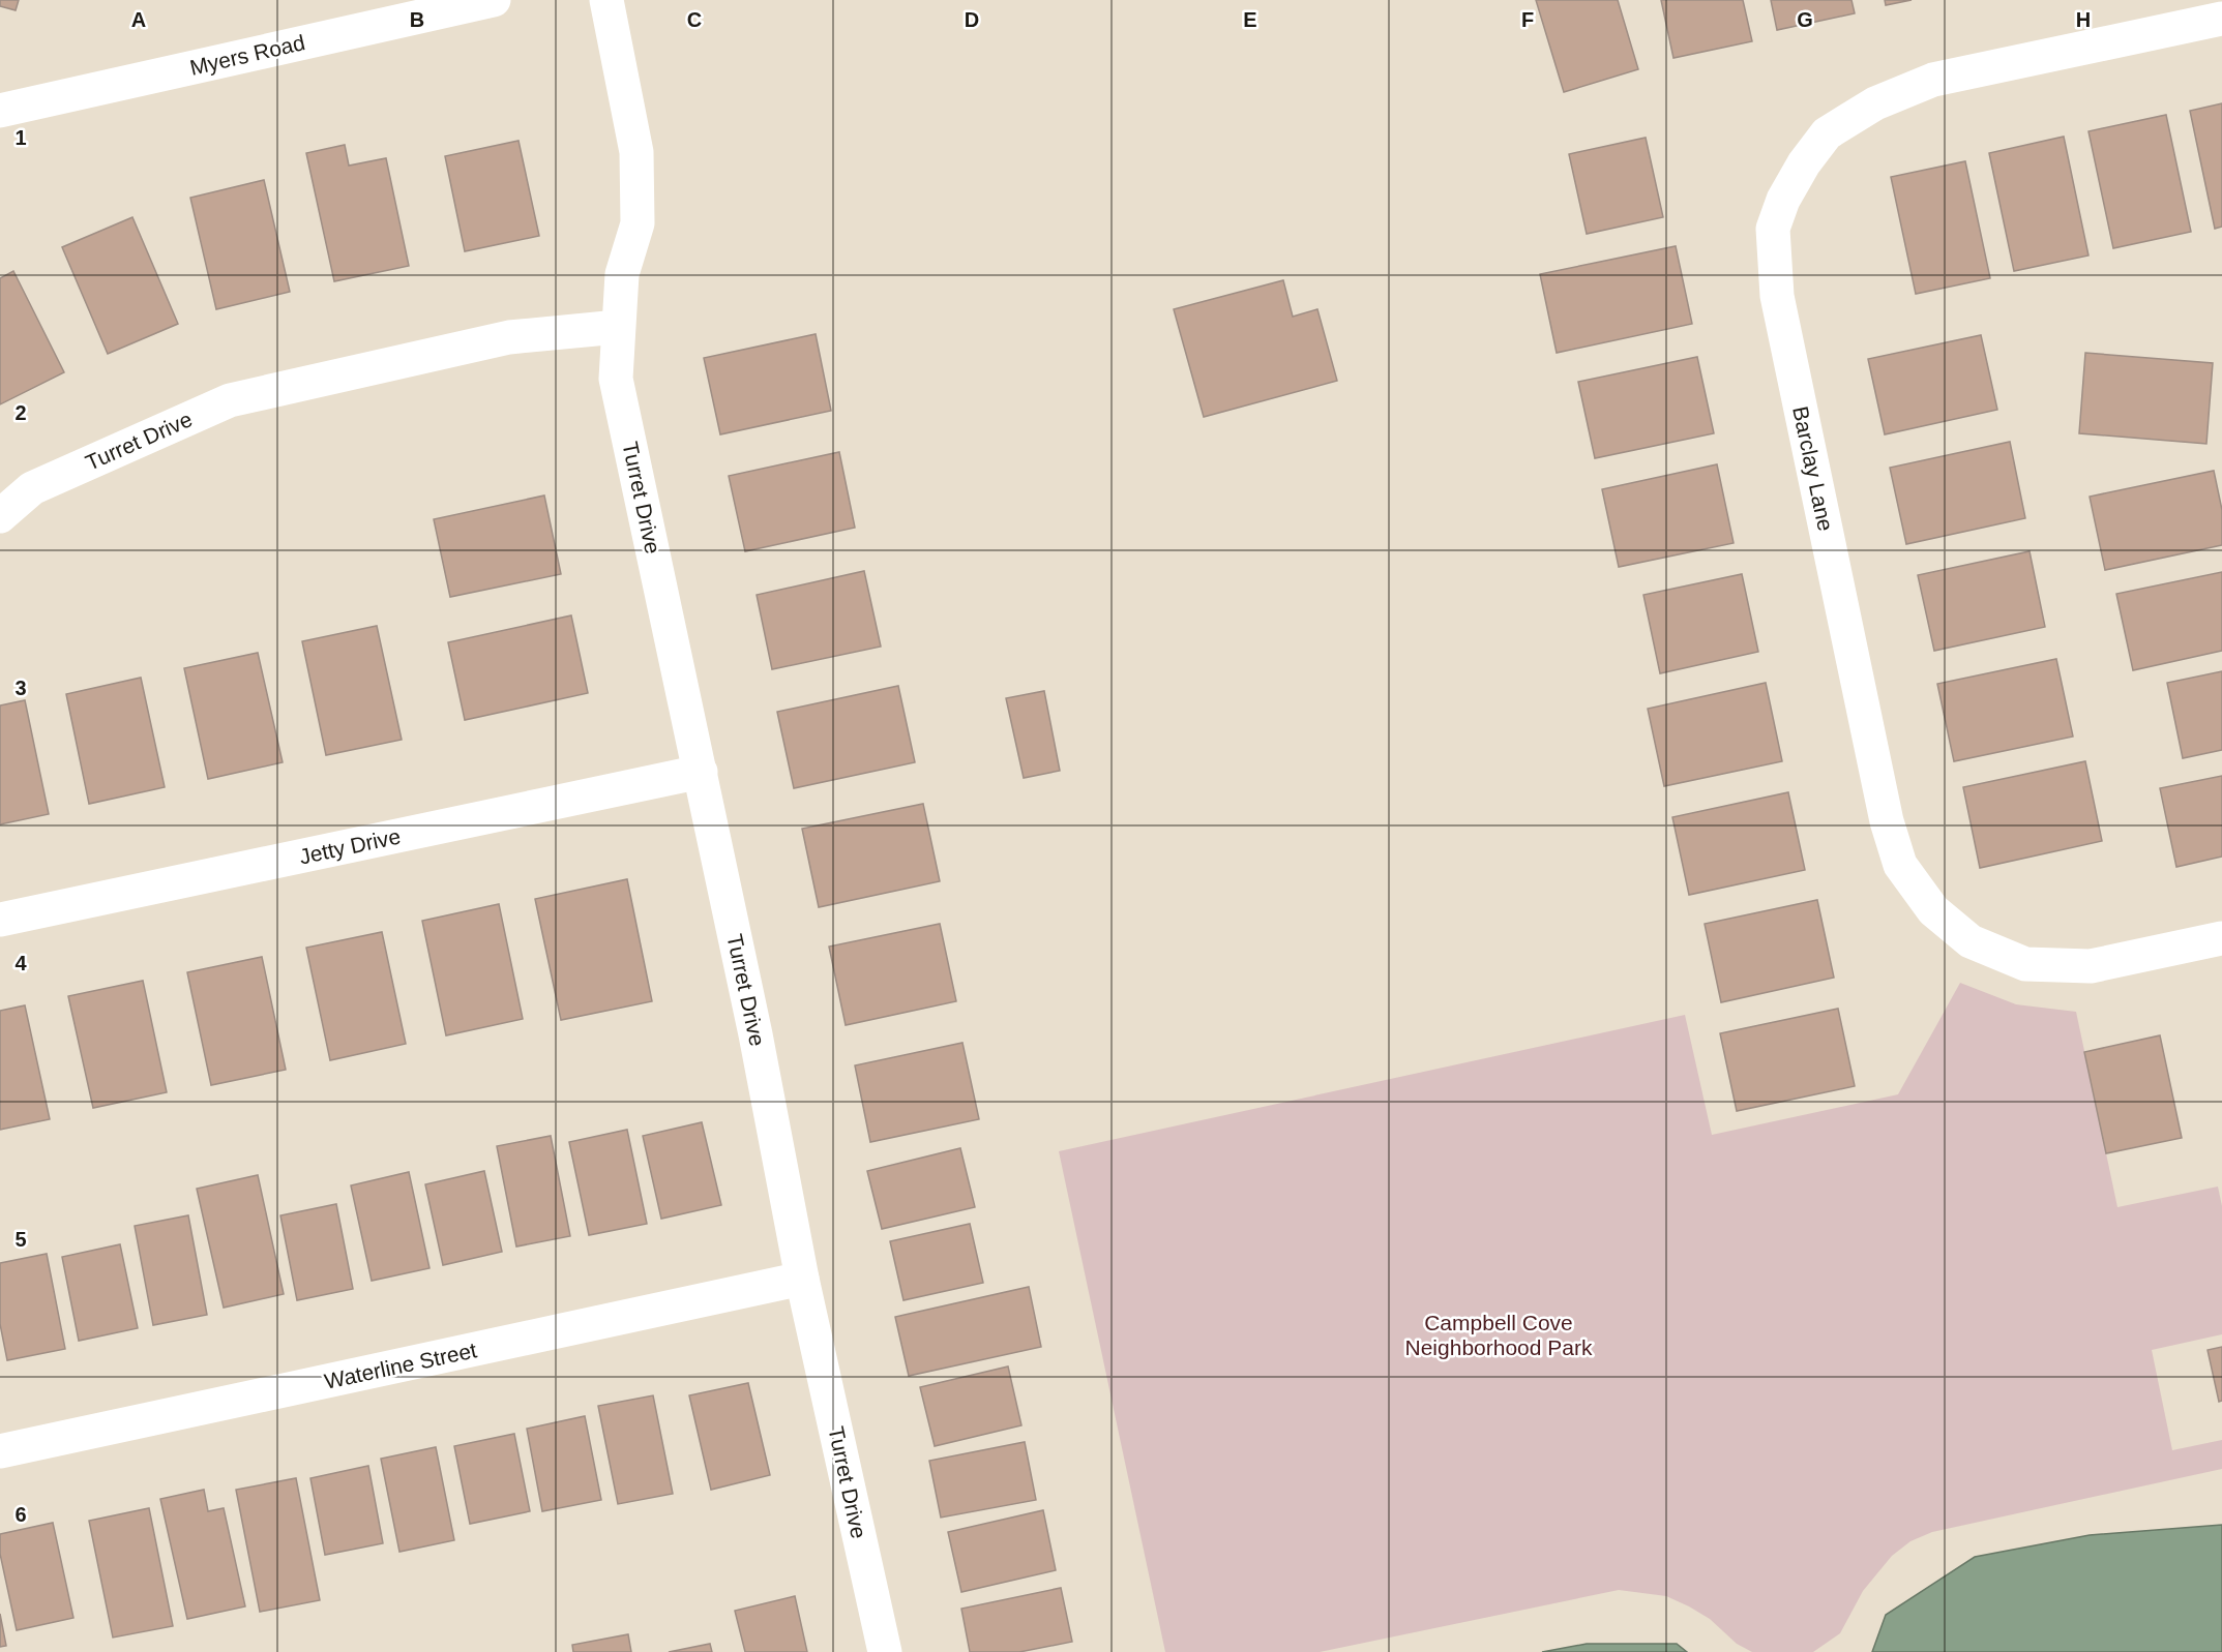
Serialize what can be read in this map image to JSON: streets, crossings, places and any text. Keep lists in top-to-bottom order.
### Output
{
  "streets": {
    "street": [
      "Myers Road",
      "Turret Drive",
      "Barclay Lane",
      "Jetty Drive",
      "Waterline Street"
    ]
  },
  "crossings": [
    ["Turret Drive", "Jetty Drive"],
    ["Turret Drive", "Waterline Street"]
  ],
  "parks": ["Campbell Cove Neighborhood Park"],
  "grid": {
    "columns": [
      "A",
      "B",
      "C",
      "D",
      "E",
      "F",
      "G",
      "H"
    ],
    "rows": [
      "1",
      "2",
      "3",
      "4",
      "5",
      "6"
    ]
  }
}
